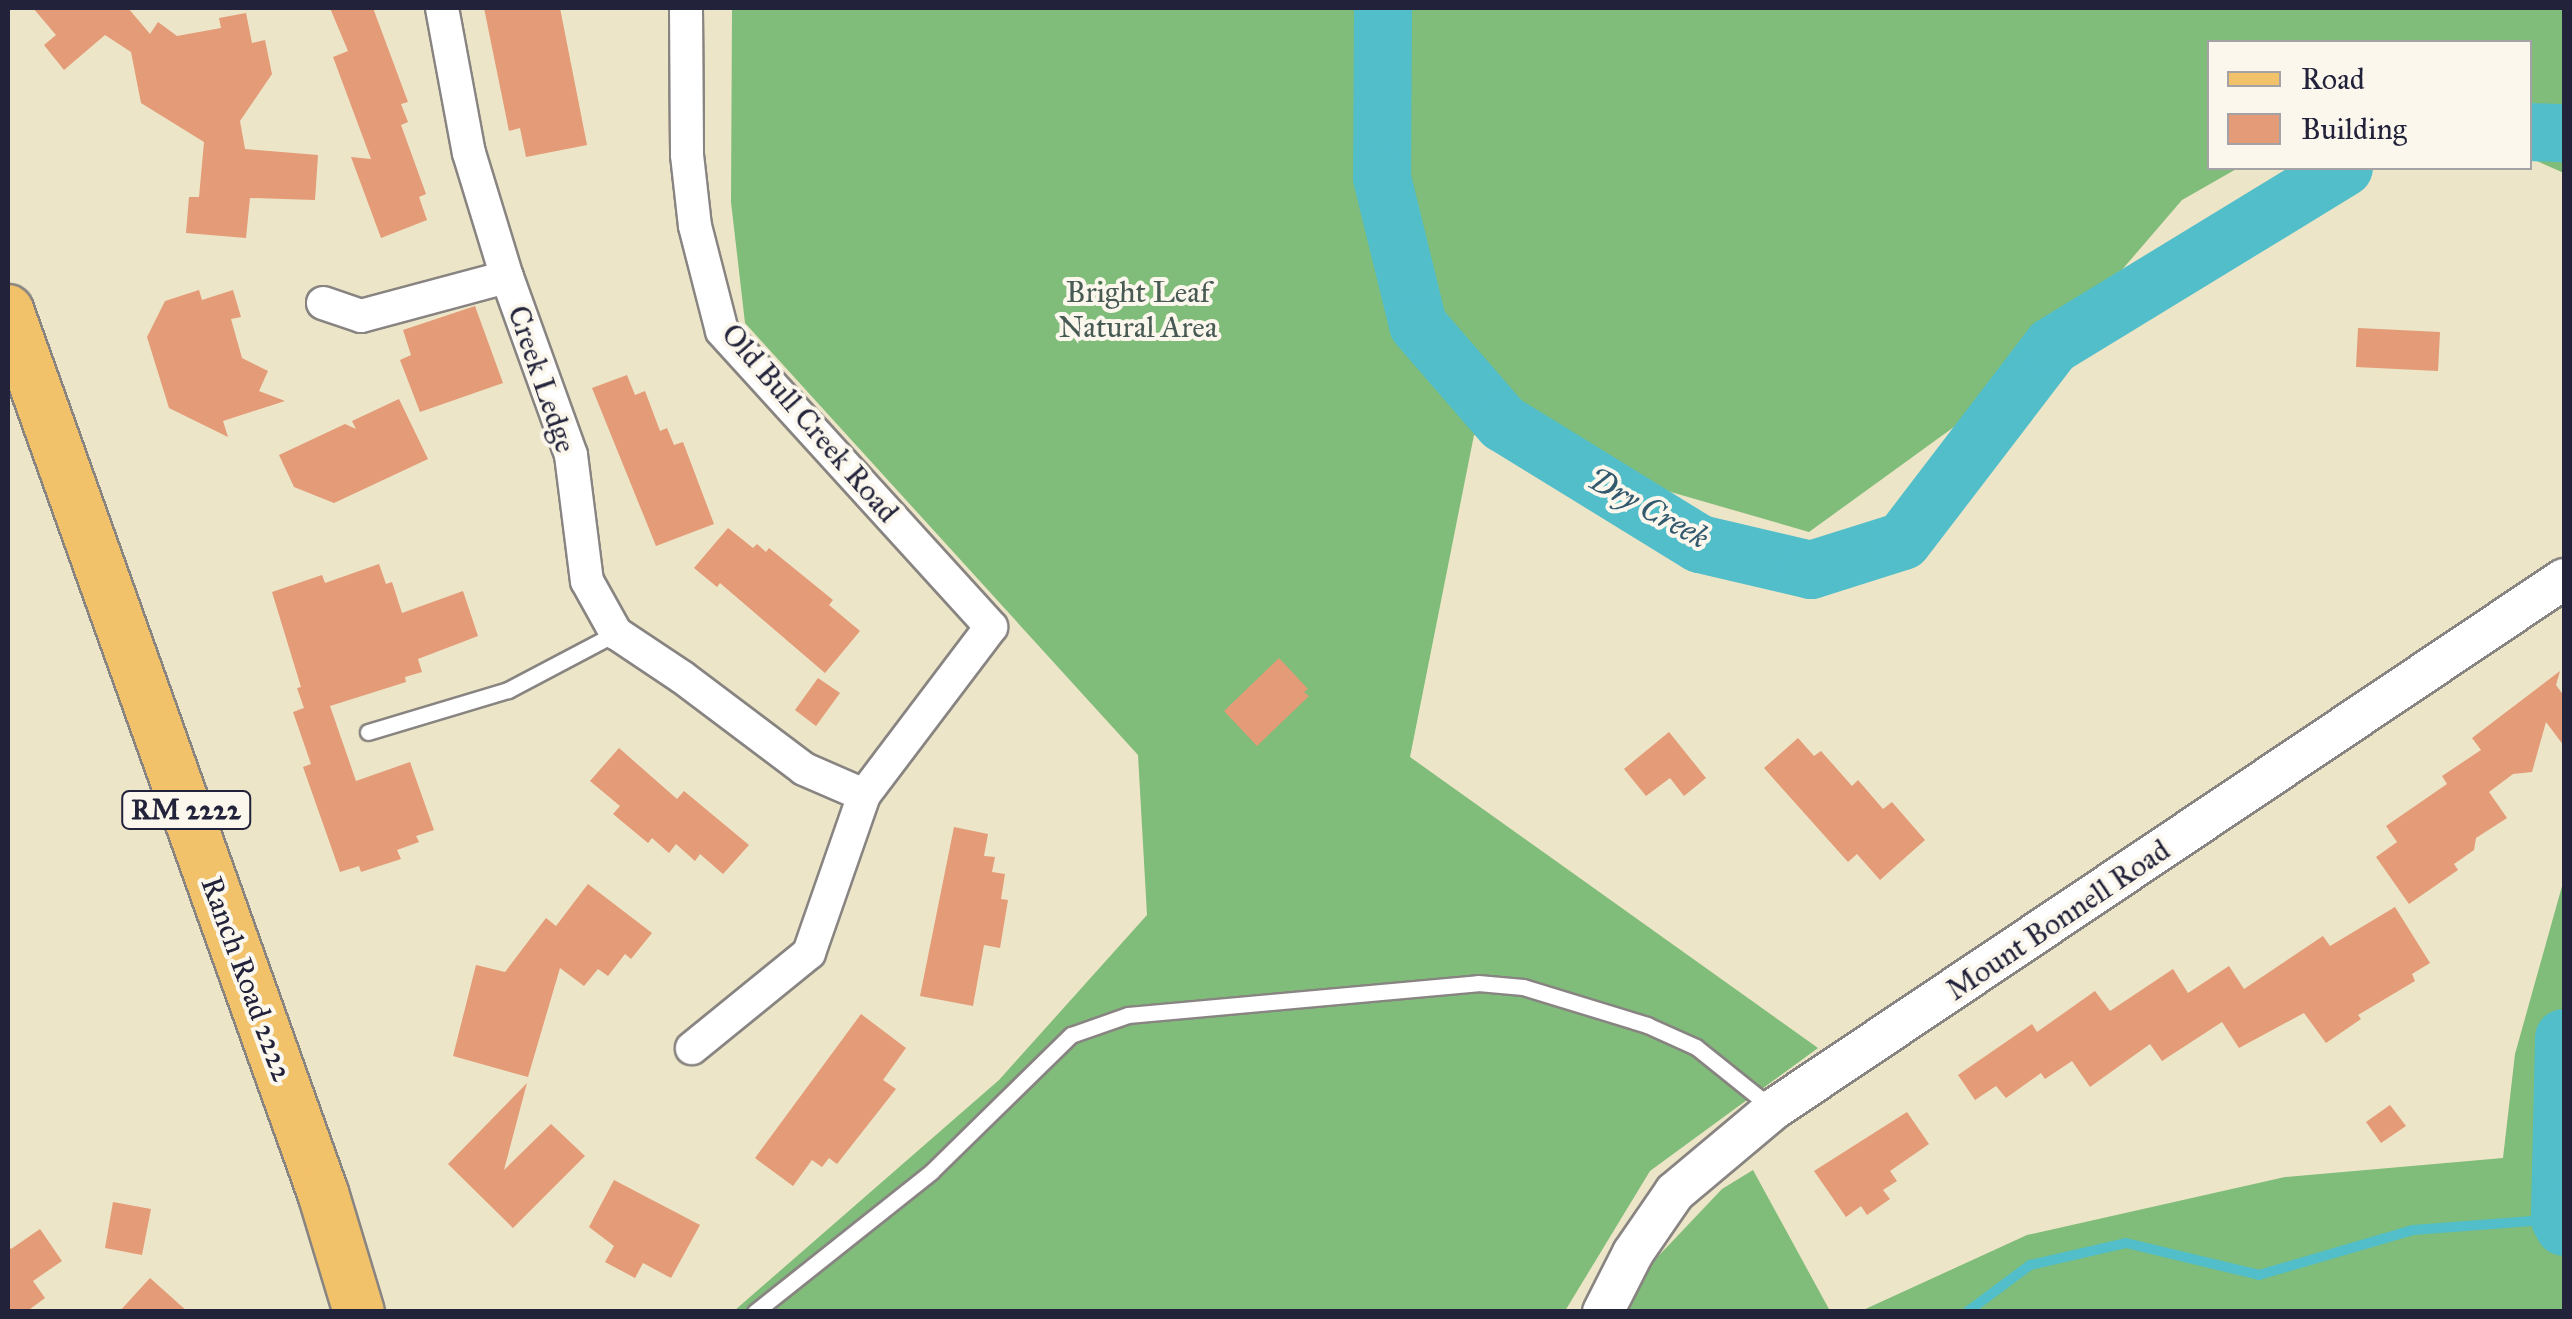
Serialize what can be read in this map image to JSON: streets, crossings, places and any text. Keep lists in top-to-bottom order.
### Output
{
  "streets": {
    "main road": ["RM 2222", "Ranch Road 2222"],
    "street": ["Creek Ledge", "Old Bull Creek Road", "Mount Bonnell Road"]
  },
  "crossings": [
    ["Creek Ledge", "Old Bull Creek Road"]
  ],
  "water": ["Dry Creek"],
  "parks": ["Bright Leaf Natural Area"],
  "legend": ["Road", "Building"]
}
